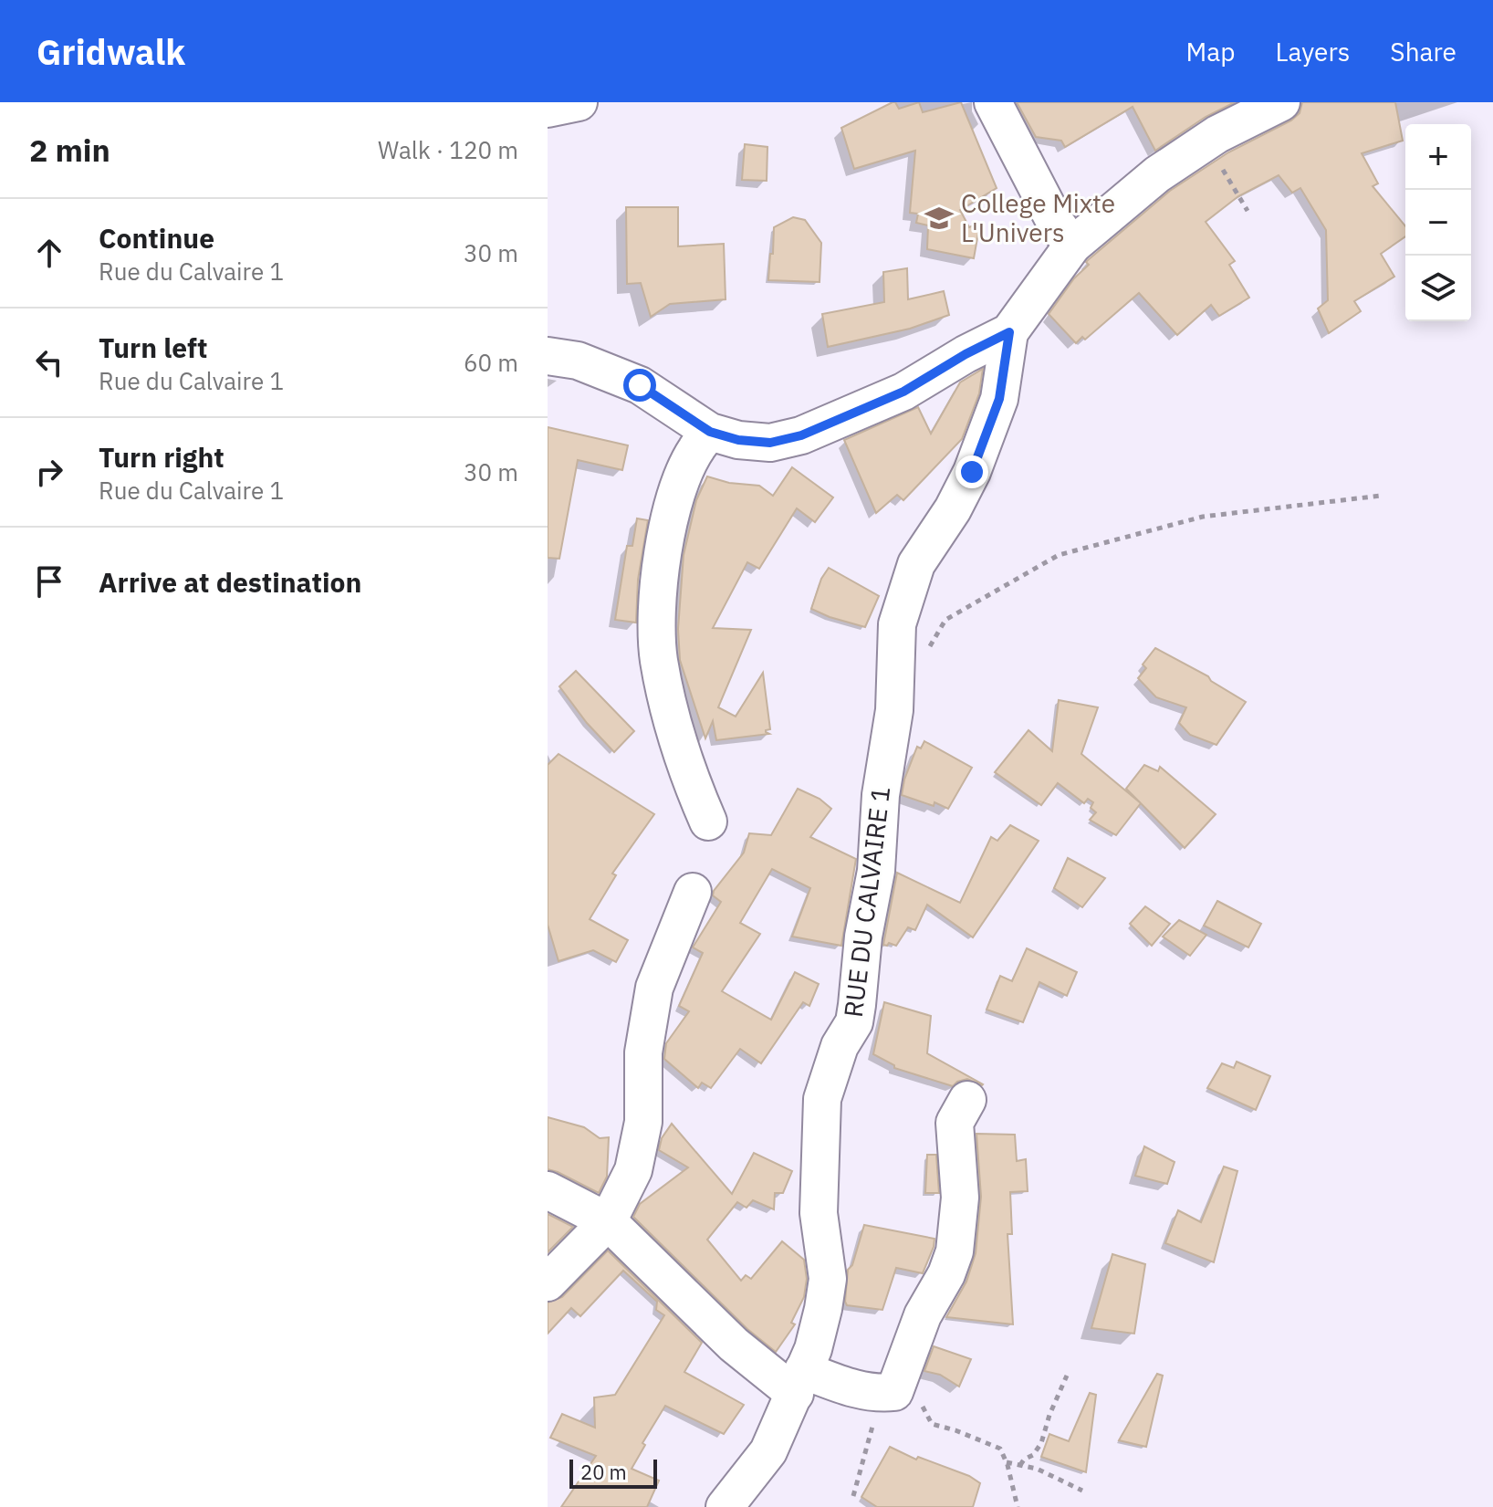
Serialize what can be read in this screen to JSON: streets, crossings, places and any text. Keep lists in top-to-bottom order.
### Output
{
  "streets": {
    "street": ["RUE DU CALVAIRE 1"]
  },
  "places": {
    "school or university": ["College Mixte L'Univers"]
  },
  "scale_bar": "20 m",
  "page": {
    "header": "Gridwalk",
    "nav": ["Map", "Layers", "Share"],
    "heading": ["2 min", "Walk · 120 m"],
    "map_buttons": ["+", "−"],
    "list": [
      ["Continue", "Rue du Calvaire 1", "30 m"],
      ["Turn left", "Rue du Calvaire 1", "60 m"],
      ["Turn right", "Rue du Calvaire 1", "30 m"],
      "Arrive at destination"
    ],
    "scale": "20 m"
  }
}
